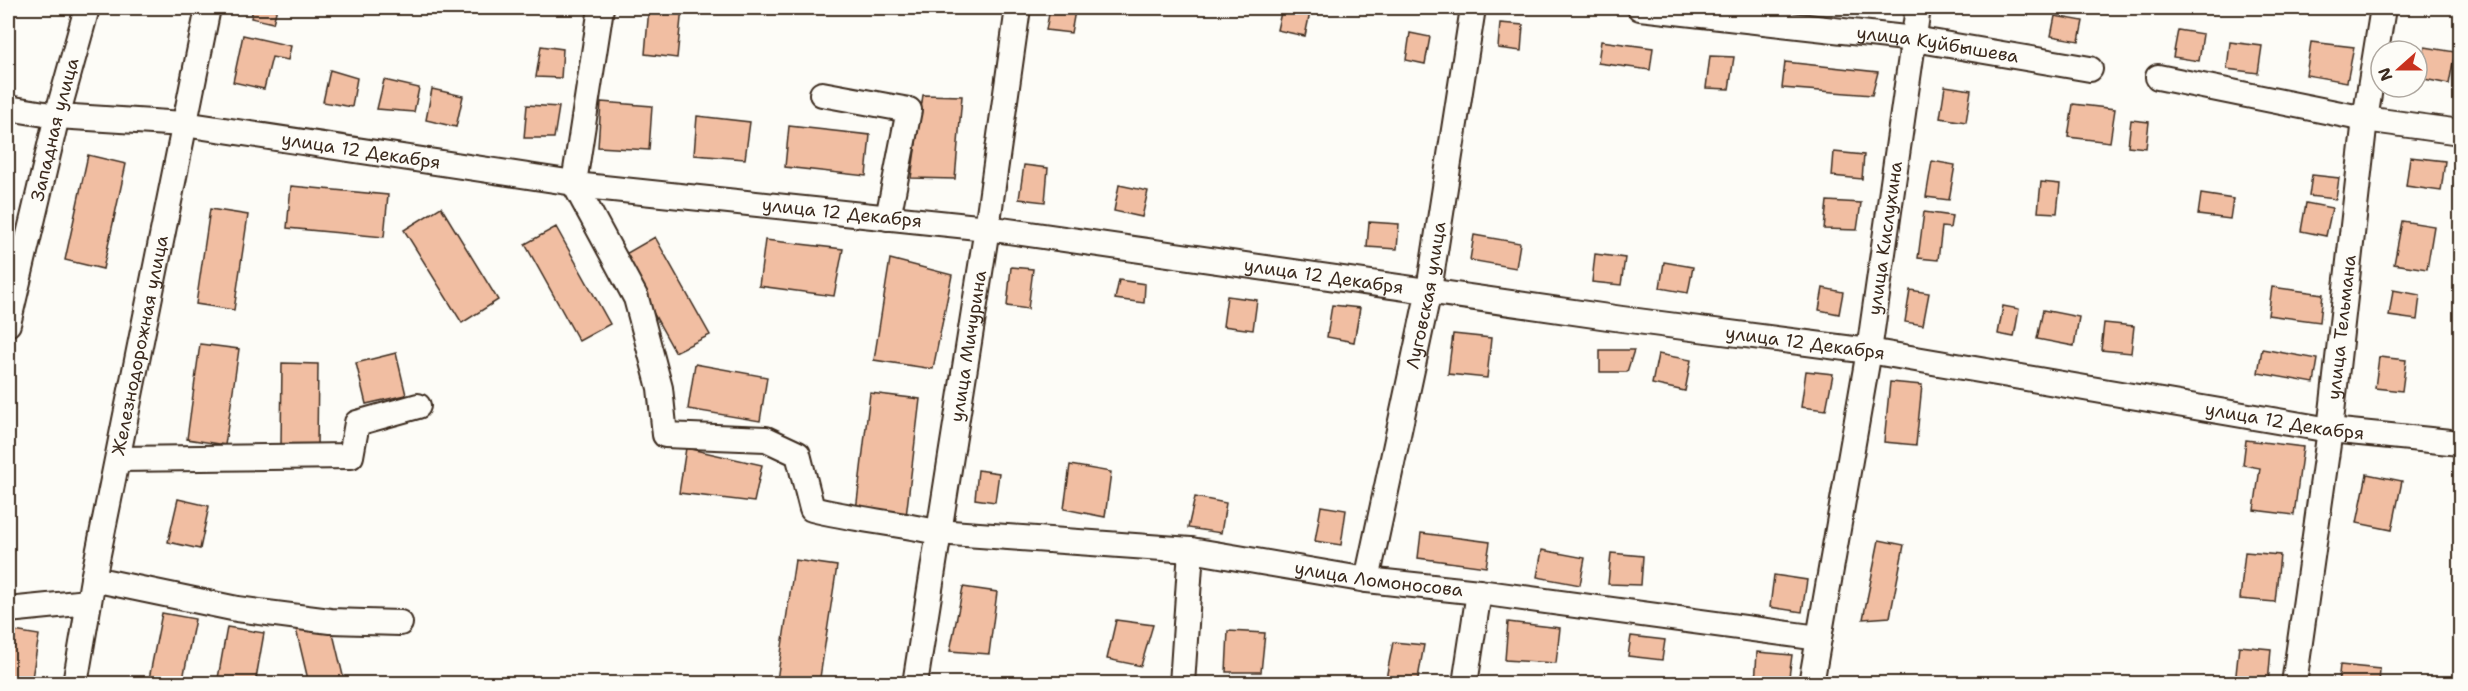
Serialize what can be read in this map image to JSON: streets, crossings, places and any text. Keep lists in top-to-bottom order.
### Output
{
  "streets": {
    "street": [
      "улица Куйбышева",
      "Западная улица",
      "улица 12 Декабря",
      "улица Кислухина",
      "Луговская улица",
      "улица Тельмана",
      "Железнодорожная улица",
      "улица Мичурина",
      "улица Ломоносова"
    ]
  },
  "crossings": [
    ["улица Куйбышева", "улица Кислухина"],
    ["Западная улица", "улица 12 Декабря"],
    ["улица 12 Декабря", "улица Кислухина"],
    ["улица 12 Декабря", "Луговская улица"],
    ["улица 12 Декабря", "улица Тельмана"],
    ["улица 12 Декабря", "Железнодорожная улица"],
    ["улица 12 Декабря", "улица Мичурина"],
    ["улица 12 Декабря", "улица Ломоносова"],
    ["улица Кислухина", "улица Ломоносова"],
    ["Луговская улица", "улица Ломоносова"],
    ["улица Мичурина", "улица Ломоносова"]
  ],
  "north": "left"
}
